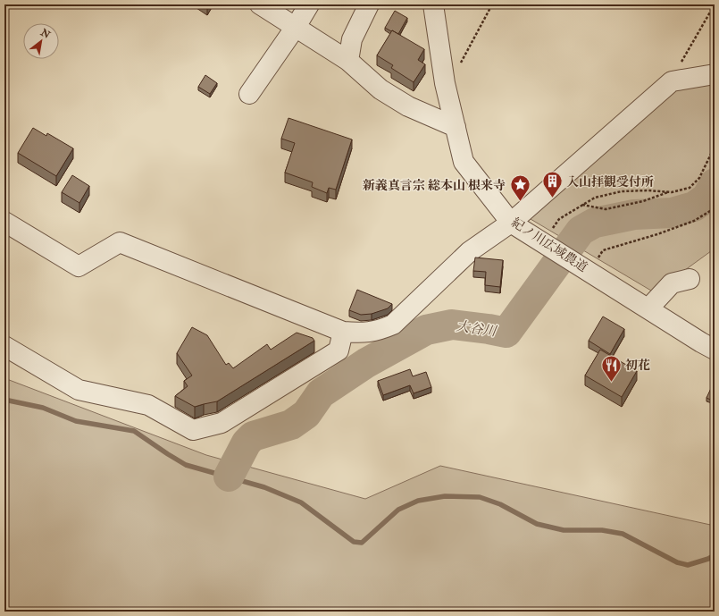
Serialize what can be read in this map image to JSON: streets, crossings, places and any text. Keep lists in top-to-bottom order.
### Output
{
  "streets": {
    "street": ["紀ノ川広域農道"]
  },
  "water": ["大谷川"],
  "places": {
    "building": ["入山拝観受付所"],
    "place": ["新義真言宗 総本山 根来寺"],
    "restaurant": ["初花"]
  },
  "north": "top right"
}
